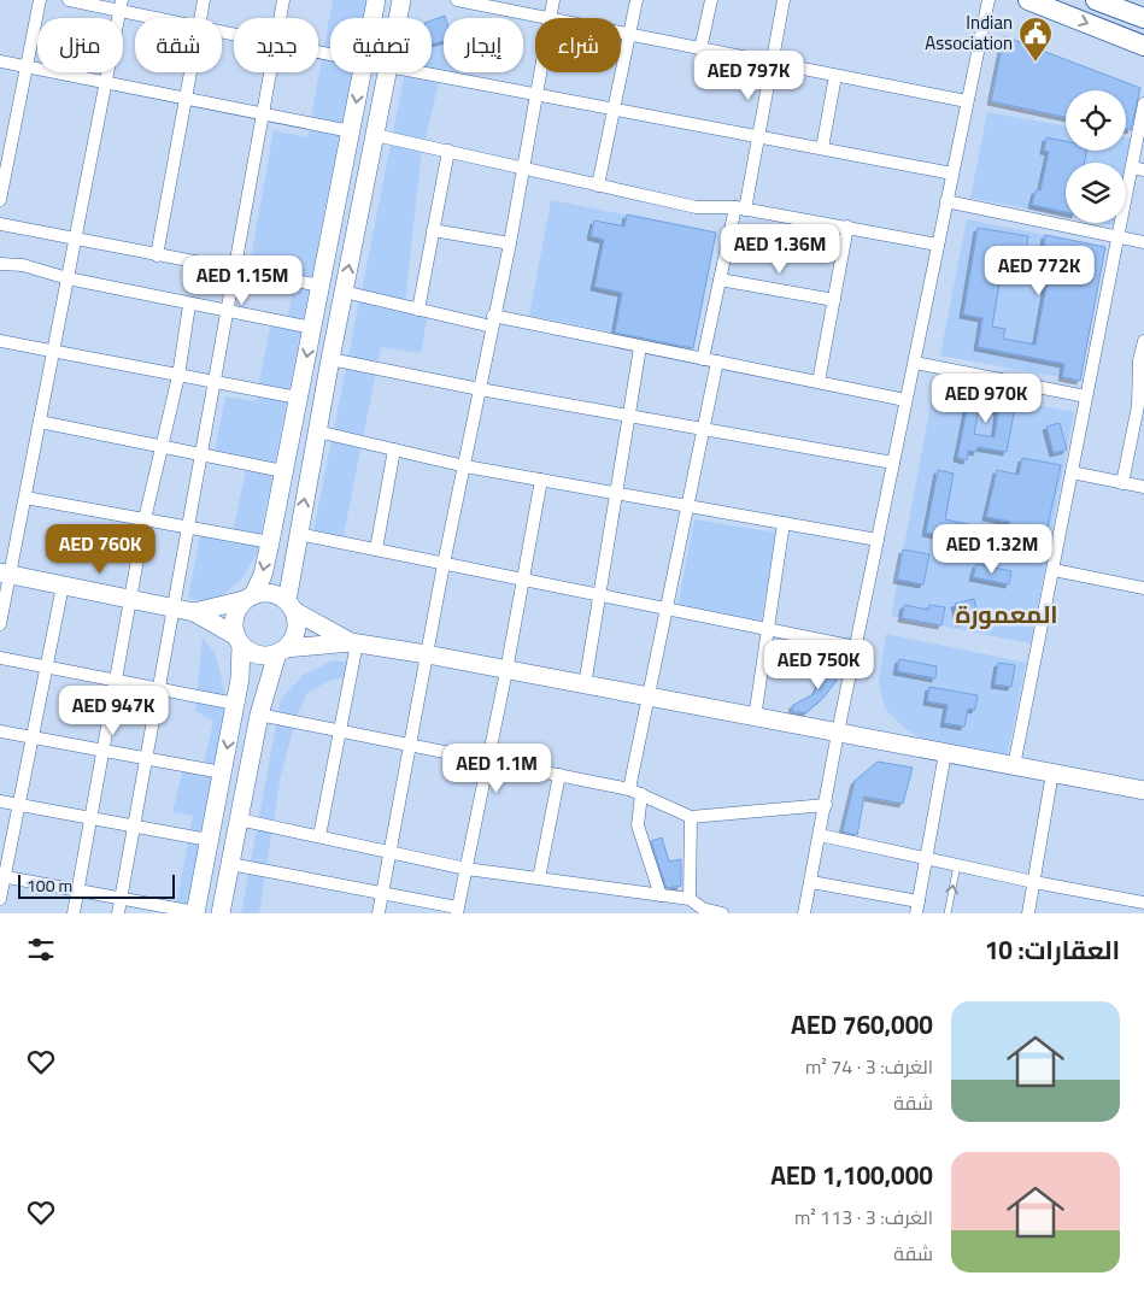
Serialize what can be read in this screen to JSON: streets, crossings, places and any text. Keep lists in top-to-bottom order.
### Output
{
  "districts": ["المعمورة"],
  "places": {
    "public building": ["Indian Association"]
  },
  "scale_bar": "100 m",
  "page": {
    "chip": [
      "شراء",
      "إيجار",
      "تصفية",
      "جديد",
      "شقة",
      "منزل"
    ],
    "price": [
      "AED 797K",
      "AED 1.36M",
      "AED 772K",
      "AED 1.15M",
      "AED 970K",
      "AED 760K",
      "AED 1.32M",
      "AED 750K",
      "AED 947K",
      "AED 1.1M"
    ],
    "scale": "100 m",
    "heading": "العقارات: 10",
    "list": [
      {
        "name": "AED 760,000",
        "note": "الغرف: 3 · 74 m² · شقة"
      },
      {
        "name": "AED 1,100,000",
        "note": "الغرف: 3 · 113 m² · شقة"
      }
    ]
  }
}
